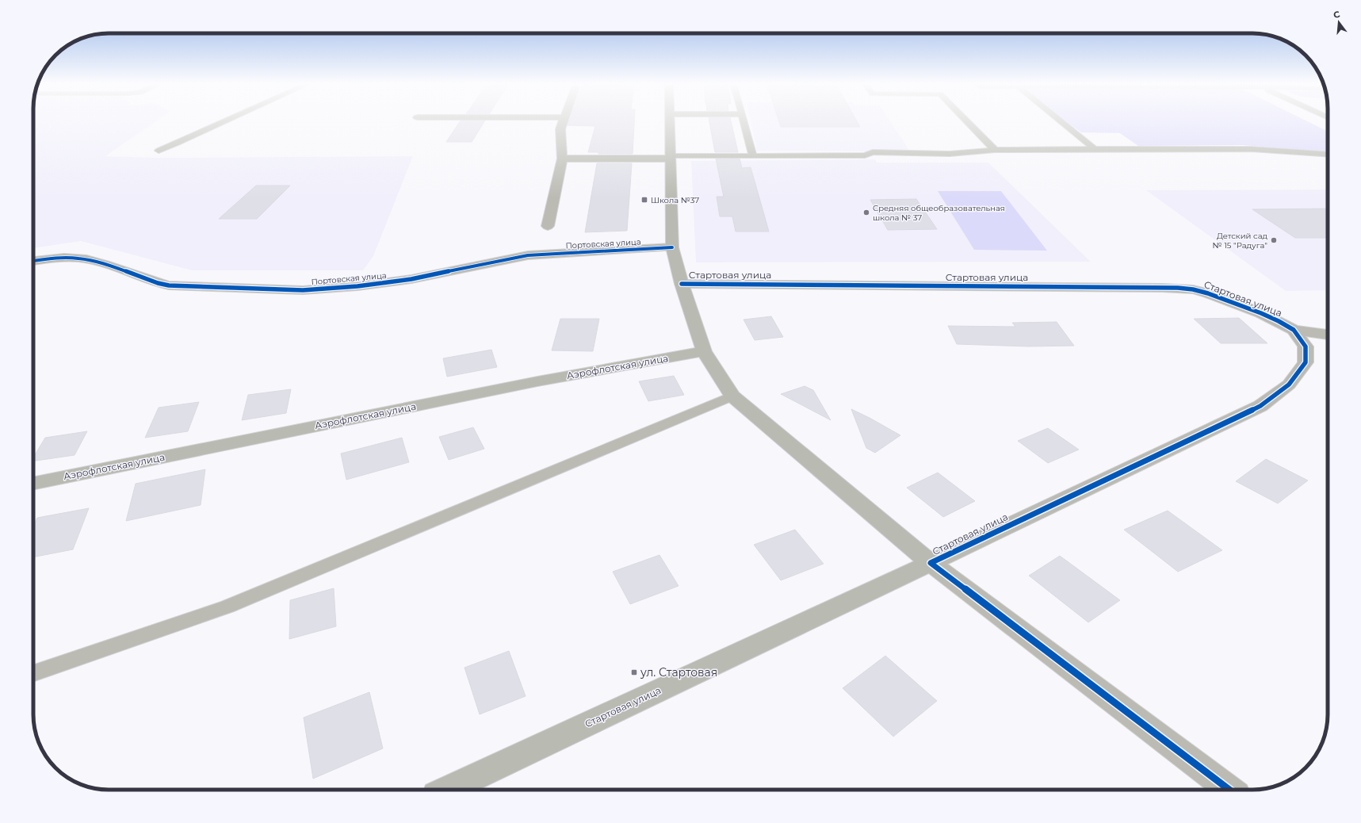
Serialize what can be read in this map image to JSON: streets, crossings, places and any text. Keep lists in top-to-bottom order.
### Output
{
  "streets": {
    "main road": ["Стартовая улица", "Аэрофлотская улица"],
    "street": ["Портовская улица"]
  },
  "places": {
    "transit": ["Школа №37", "ул. Стартовая"],
    "other": ["Средняя общеобразовательная школа № 37", "Детский сад № 15 \"Радуга\""]
  },
  "north": "top"
}
